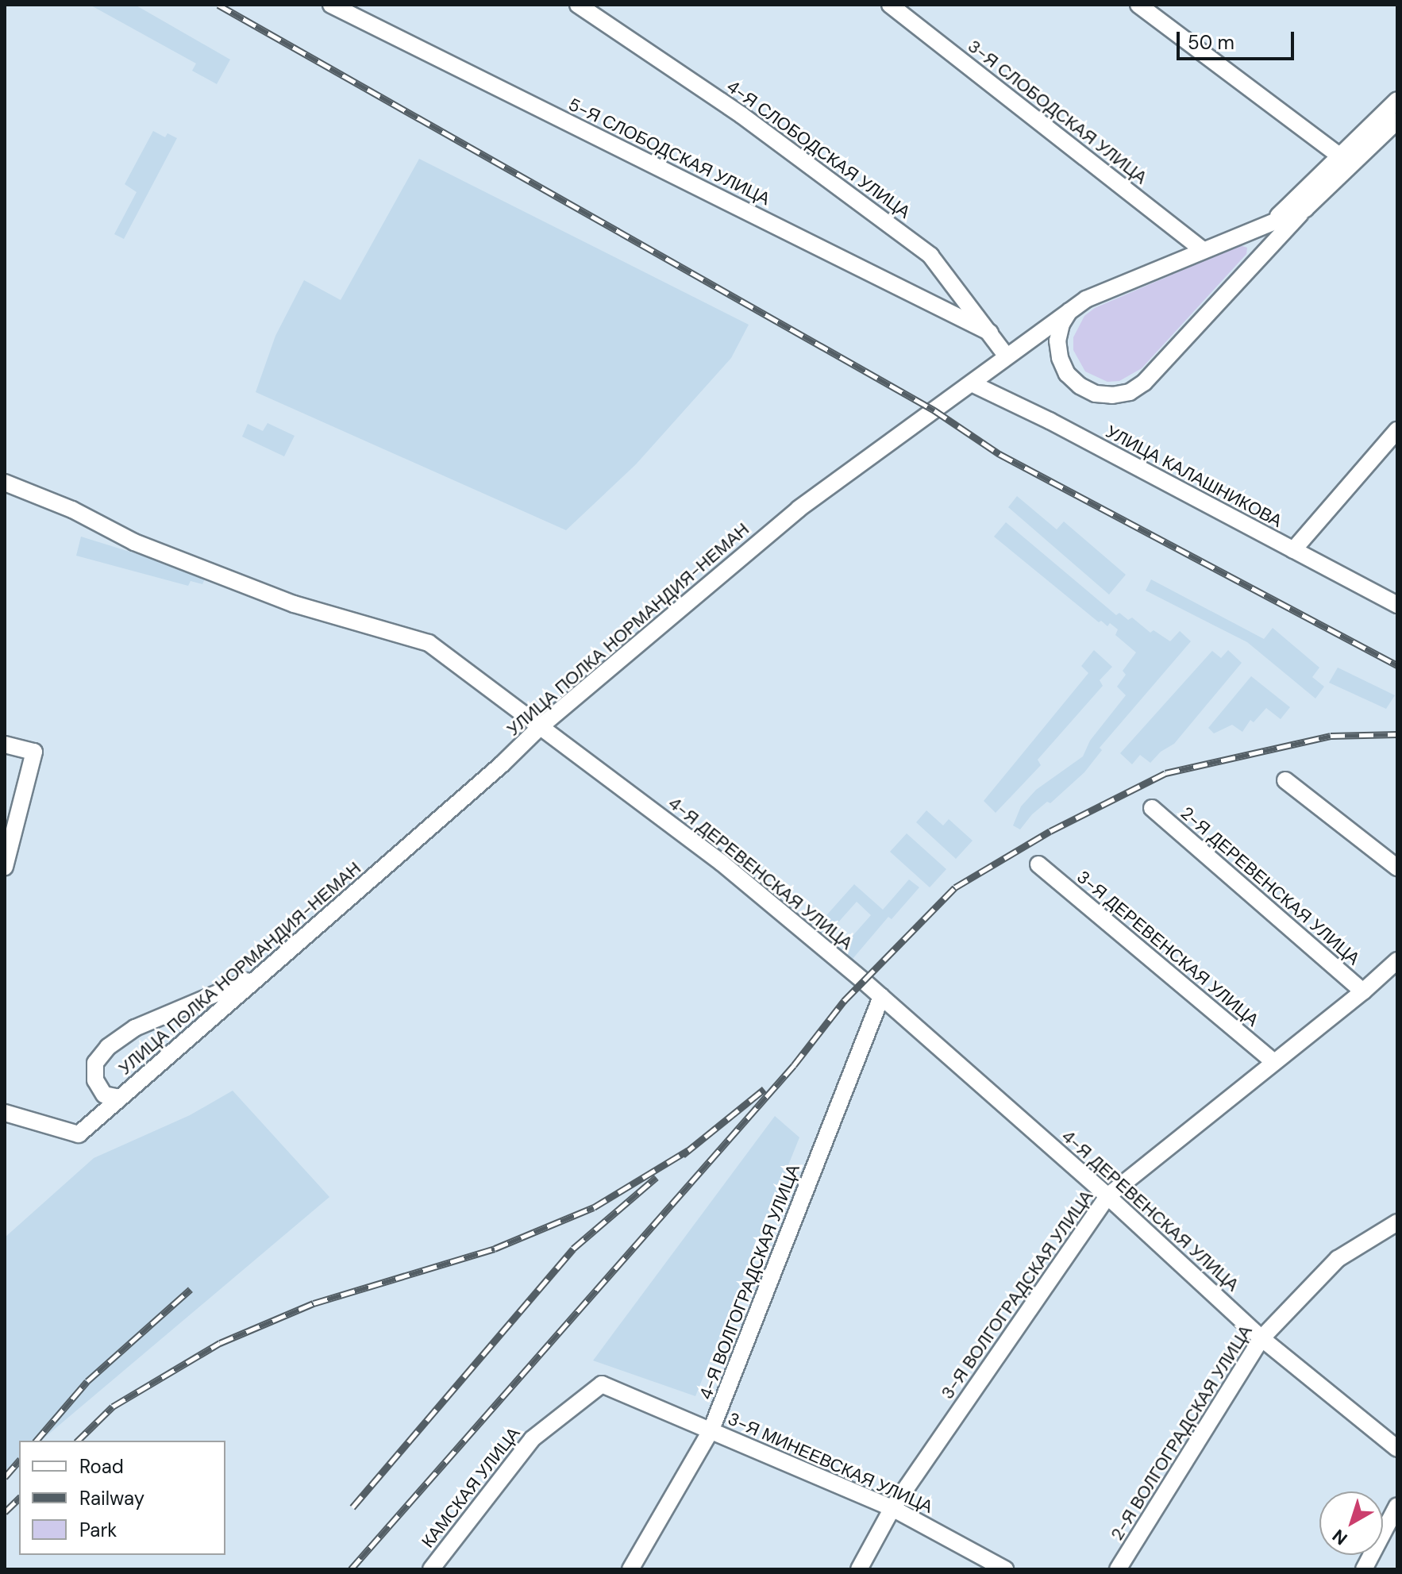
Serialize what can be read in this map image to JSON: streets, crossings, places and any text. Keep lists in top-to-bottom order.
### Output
{
  "streets": {
    "street": [
      "3-Я СЛОБОДСКАЯ УЛИЦА",
      "4-Я СЛОБОДСКАЯ УЛИЦА",
      "5-Я СЛОБОДСКАЯ УЛИЦА",
      "УЛИЦА КАЛАШНИКОВА",
      "УЛИЦА ПОЛКА НОРМАНДИЯ-НЕМАН",
      "4-Я ДЕРЕВЕНСКАЯ УЛИЦА",
      "2-Я ДЕРЕВЕНСКАЯ УЛИЦА",
      "3-Я ДЕРЕВЕНСКАЯ УЛИЦА",
      "4-Я ВОЛГОГРАДСКАЯ УЛИЦА",
      "3-Я ВОЛГОГРАДСКАЯ УЛИЦА",
      "2-Я ВОЛГОГРАДСКАЯ УЛИЦА",
      "3-Я МИНЕЕВСКАЯ УЛИЦА",
      "КАМСКАЯ УЛИЦА"
    ]
  },
  "crossings": [
    ["3-Я СЛОБОДСКАЯ УЛИЦА", "УЛИЦА ПОЛКА НОРМАНДИЯ-НЕМАН"],
    ["4-Я СЛОБОДСКАЯ УЛИЦА", "5-Я СЛОБОДСКАЯ УЛИЦА"],
    ["4-Я СЛОБОДСКАЯ УЛИЦА", "УЛИЦА ПОЛКА НОРМАНДИЯ-НЕМАН"],
    ["УЛИЦА КАЛАШНИКОВА", "УЛИЦА ПОЛКА НОРМАНДИЯ-НЕМАН"],
    ["УЛИЦА ПОЛКА НОРМАНДИЯ-НЕМАН", "4-Я ДЕРЕВЕНСКАЯ УЛИЦА"],
    ["4-Я ДЕРЕВЕНСКАЯ УЛИЦА", "4-Я ВОЛГОГРАДСКАЯ УЛИЦА"],
    ["4-Я ДЕРЕВЕНСКАЯ УЛИЦА", "3-Я ВОЛГОГРАДСКАЯ УЛИЦА"],
    ["4-Я ДЕРЕВЕНСКАЯ УЛИЦА", "2-Я ВОЛГОГРАДСКАЯ УЛИЦА"],
    ["2-Я ДЕРЕВЕНСКАЯ УЛИЦА", "3-Я ВОЛГОГРАДСКАЯ УЛИЦА"],
    ["3-Я ДЕРЕВЕНСКАЯ УЛИЦА", "3-Я ВОЛГОГРАДСКАЯ УЛИЦА"],
    ["4-Я ВОЛГОГРАДСКАЯ УЛИЦА", "3-Я МИНЕЕВСКАЯ УЛИЦА"],
    ["3-Я ВОЛГОГРАДСКАЯ УЛИЦА", "3-Я МИНЕЕВСКАЯ УЛИЦА"],
    ["3-Я МИНЕЕВСКАЯ УЛИЦА", "КАМСКАЯ УЛИЦА"]
  ],
  "legend": ["Road", "Railway", "Park"],
  "scale_bar": "50 m",
  "north": "bottom left"
}
